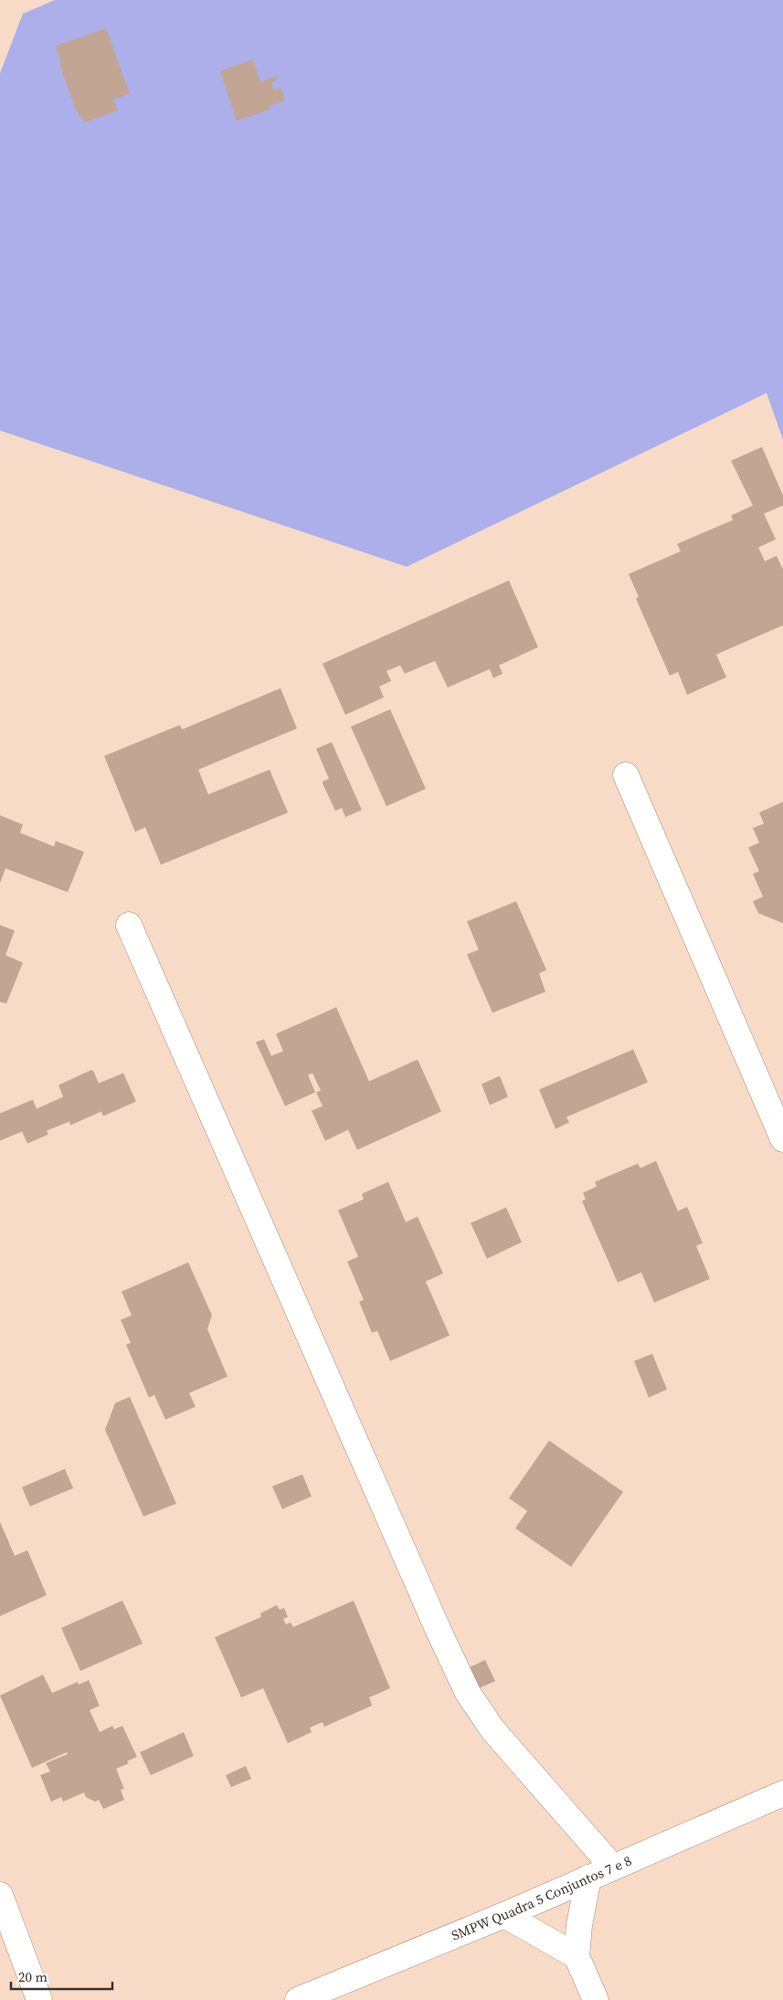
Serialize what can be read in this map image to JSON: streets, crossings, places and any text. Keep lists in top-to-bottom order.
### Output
{
  "streets": {
    "street": ["SMPW Quadra 5 Conjuntos 7 e 8"]
  },
  "scale_bar": "20 m"
}
